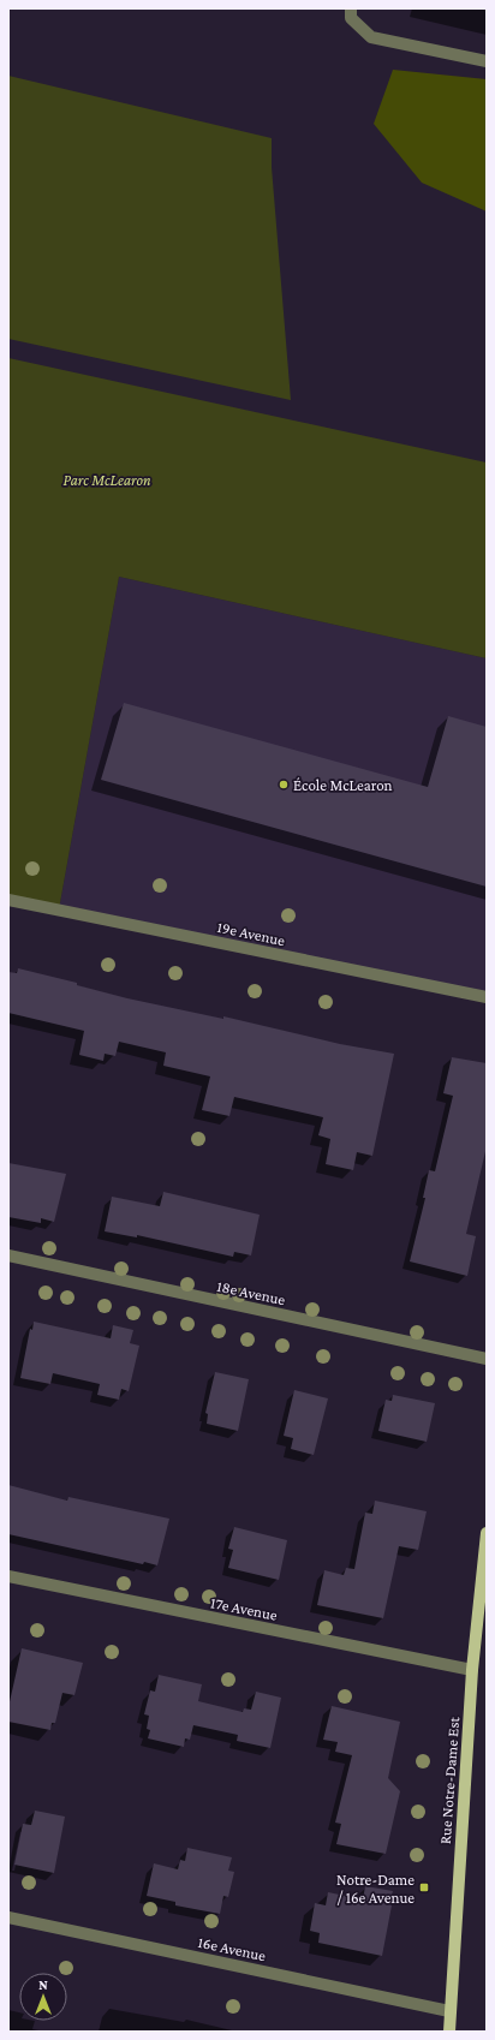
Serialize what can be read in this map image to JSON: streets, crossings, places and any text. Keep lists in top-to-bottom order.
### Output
{
  "streets": {
    "main road": ["Rue Notre-Dame Est"],
    "street": [
      "19e Avenue",
      "18e Avenue",
      "17e Avenue",
      "16e Avenue"
    ]
  },
  "crossings": [
    ["17e Avenue", "Rue Notre-Dame Est"],
    ["Rue Notre-Dame Est", "16e Avenue"]
  ],
  "parks": ["Parc McLearon"],
  "places": {
    "other": ["École McLearon"],
    "transit": ["Notre-Dame / 16e Avenue"]
  },
  "north": "top"
}
